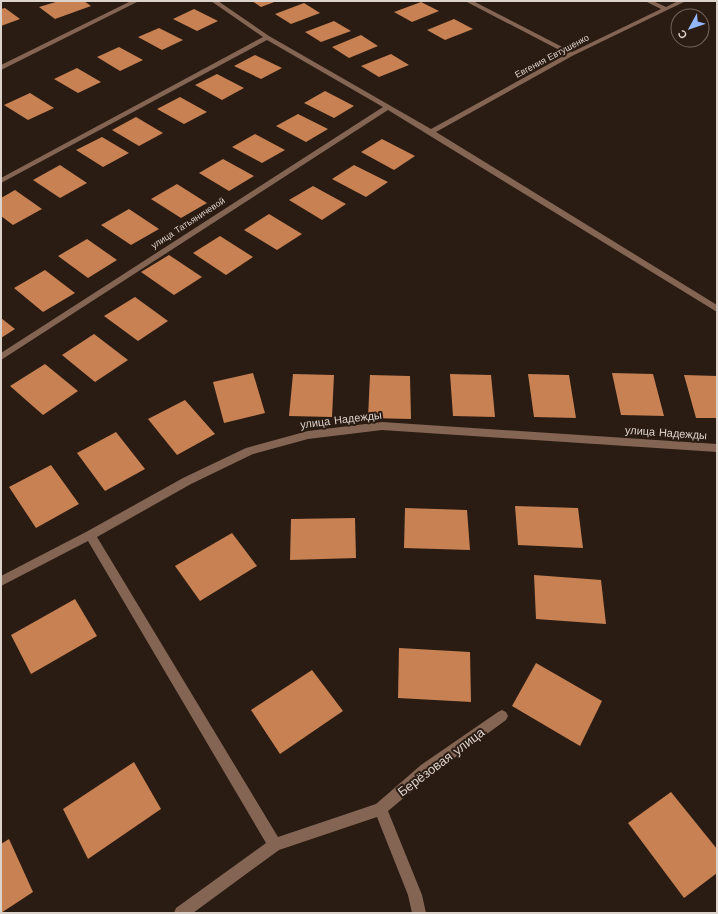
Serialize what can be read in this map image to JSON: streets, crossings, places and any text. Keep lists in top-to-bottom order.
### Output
{
  "streets": {
    "street": [
      "Евгения Евтушенко",
      "улица Татьяничевой",
      "улица Надежды",
      "Берёзовая улица"
    ]
  },
  "north": "bottom left"
}
